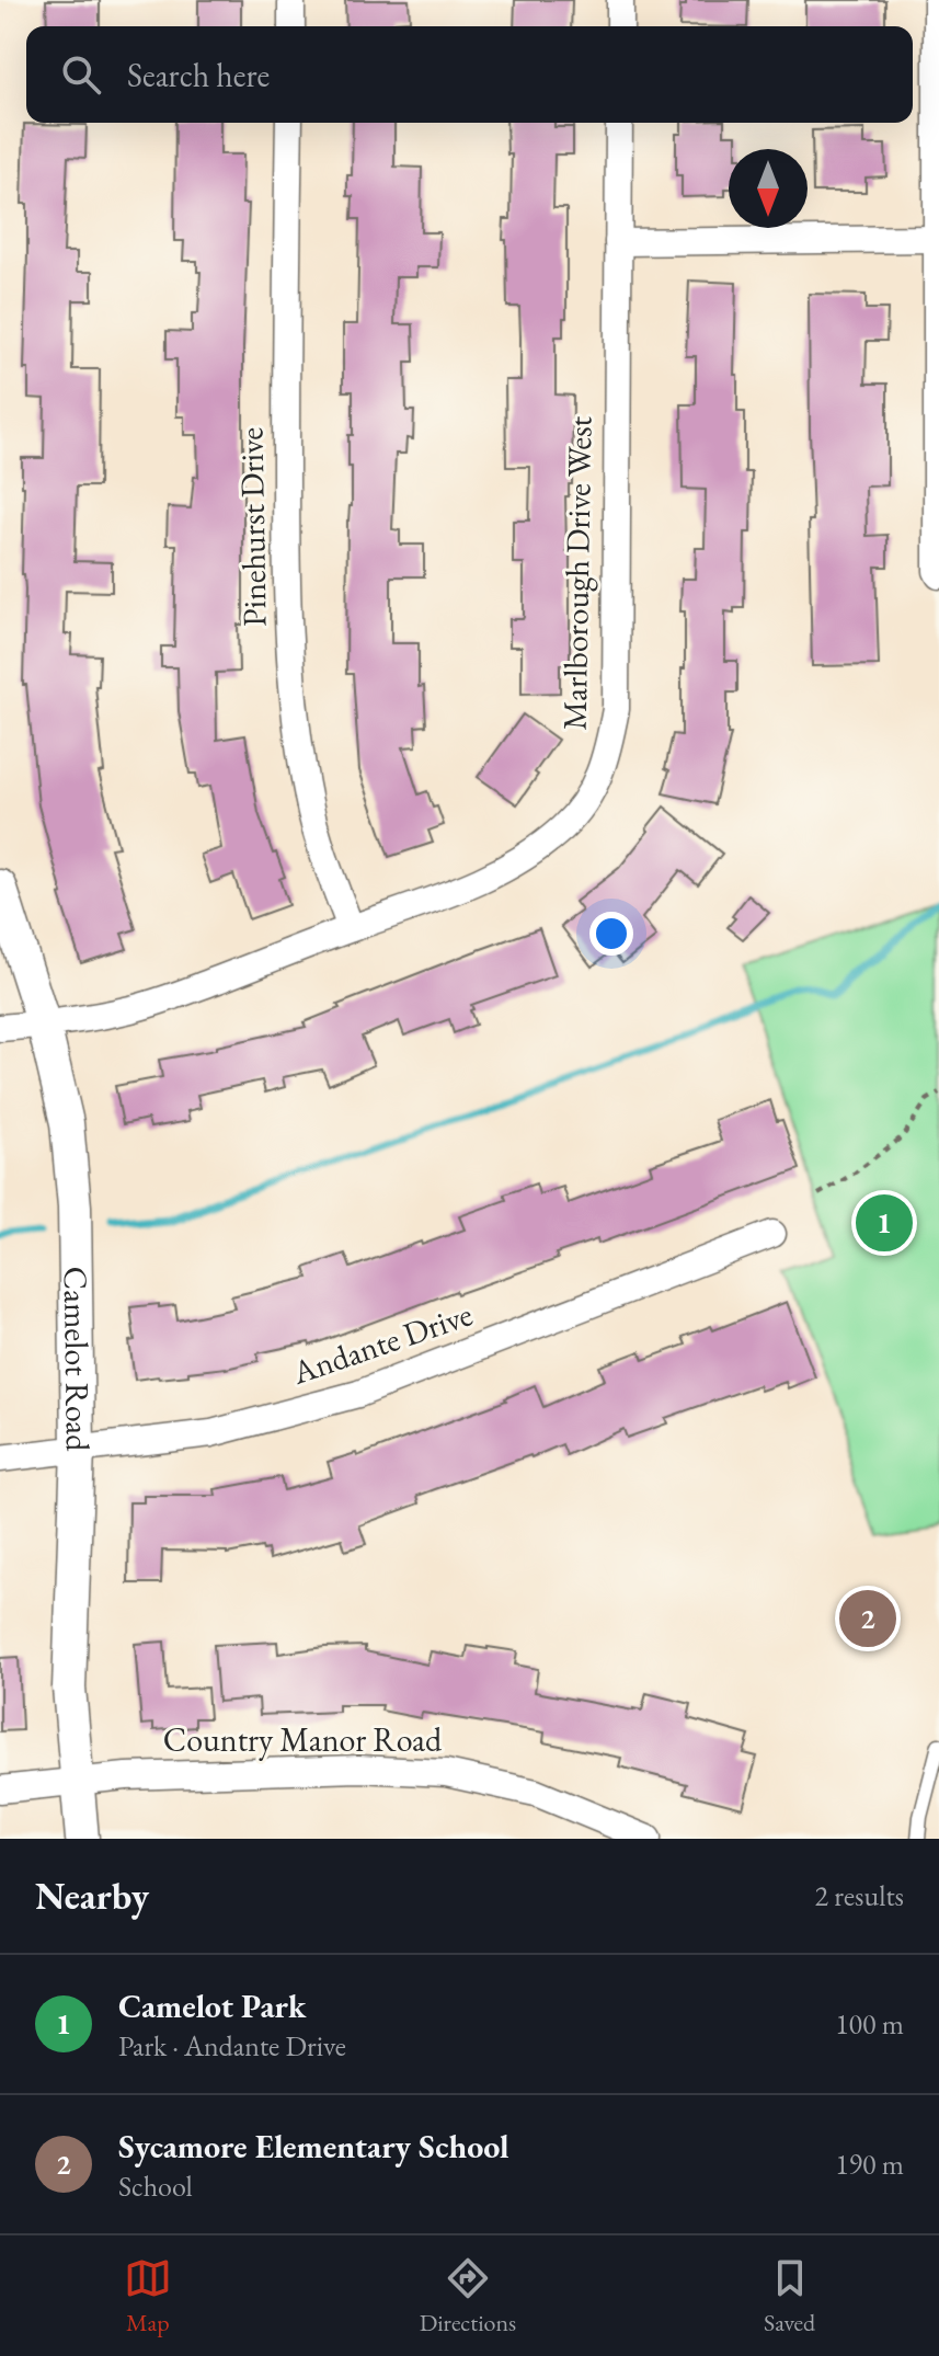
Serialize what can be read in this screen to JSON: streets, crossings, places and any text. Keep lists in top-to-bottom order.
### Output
{
  "streets": {
    "street": [
      "Pinehurst Drive",
      "Marlborough Drive West",
      "Andante Drive",
      "Camelot Road",
      "Country Manor Road"
    ]
  },
  "crossings": [
    ["Pinehurst Drive", "Marlborough Drive West"],
    ["Marlborough Drive West", "Camelot Road"],
    ["Andante Drive", "Camelot Road"],
    ["Camelot Road", "Country Manor Road"]
  ],
  "north": "bottom",
  "page": {
    "search": "Search here",
    "pins": ["1", "2"],
    "heading": ["Nearby", "2 results"],
    "list": [
      {
        "mark": "1",
        "name": "Camelot Park",
        "note": "Park · Andante Drive",
        "value": "100 m"
      },
      {
        "mark": "2",
        "name": "Sycamore Elementary School",
        "note": "School",
        "value": "190 m"
      }
    ],
    "nav": ["Map", "Directions", "Saved"]
  }
}
